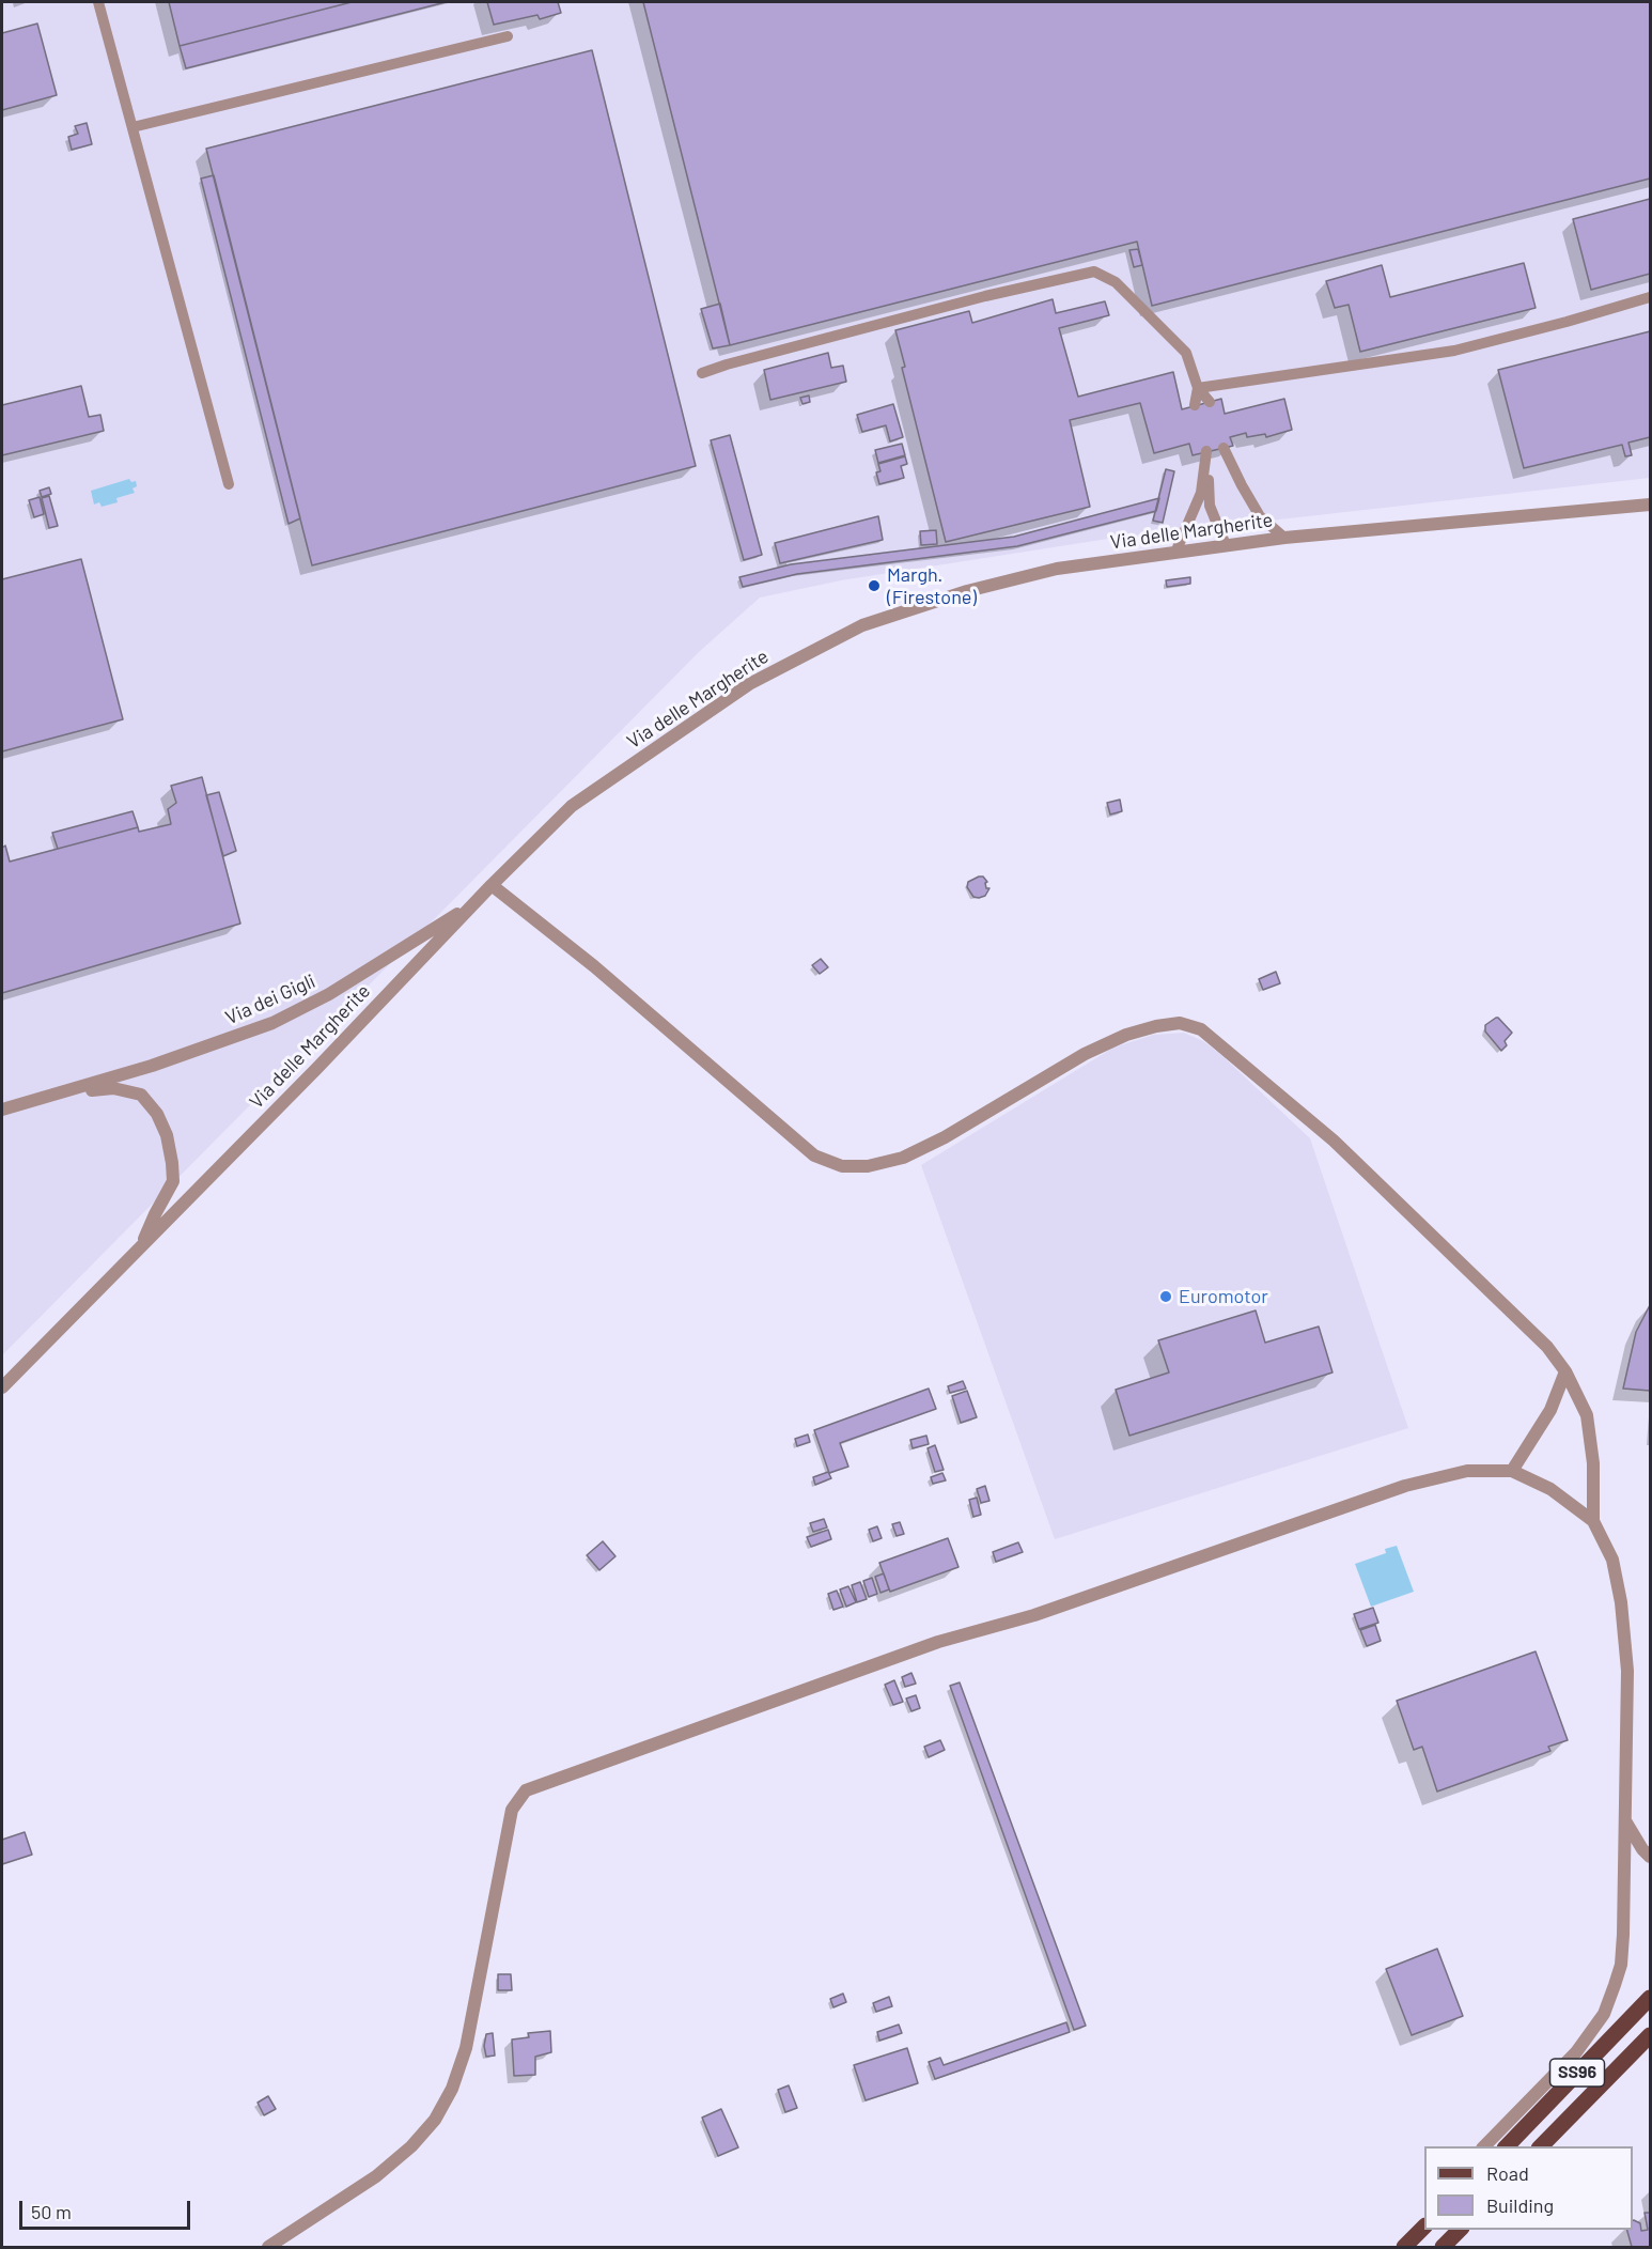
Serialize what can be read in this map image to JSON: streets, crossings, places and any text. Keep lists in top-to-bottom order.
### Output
{
  "streets": {
    "main road": ["SS96"],
    "street": ["Via delle Margherite", "Via dei Gigli"]
  },
  "crossings": [
    ["Via delle Margherite", "Via dei Gigli"]
  ],
  "places": ["Margh. (Firestone)", "Euromotor"],
  "legend": ["Road", "Building"],
  "scale_bar": "50 m"
}
